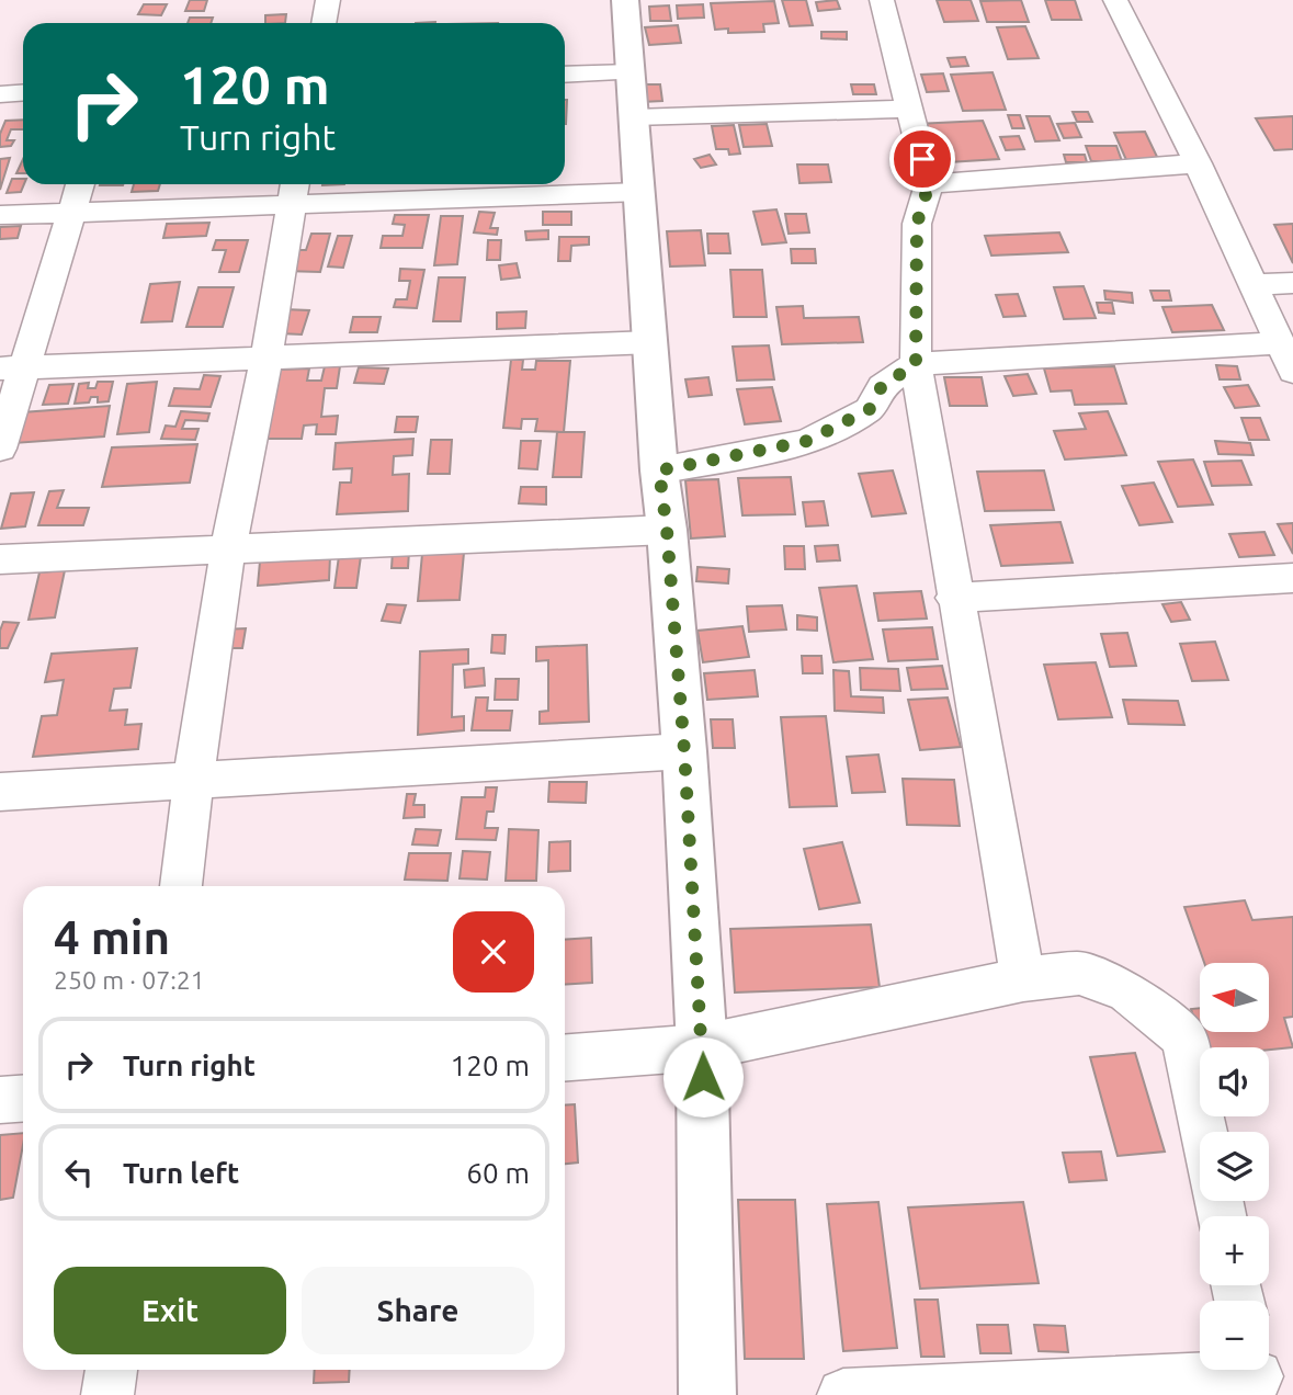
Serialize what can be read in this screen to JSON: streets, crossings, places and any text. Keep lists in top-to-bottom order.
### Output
{
  "north": "left",
  "page": {
    "turn": ["120 m", "Turn right"],
    "heading": ["4 min", "250 m · 07:21"],
    "map_buttons": ["+", "−"],
    "list": [
      {
        "name": "Turn right",
        "value": "120 m"
      },
      {
        "name": "Turn left",
        "value": "60 m"
      }
    ],
    "buttons": ["Exit", "Share"]
  }
}
